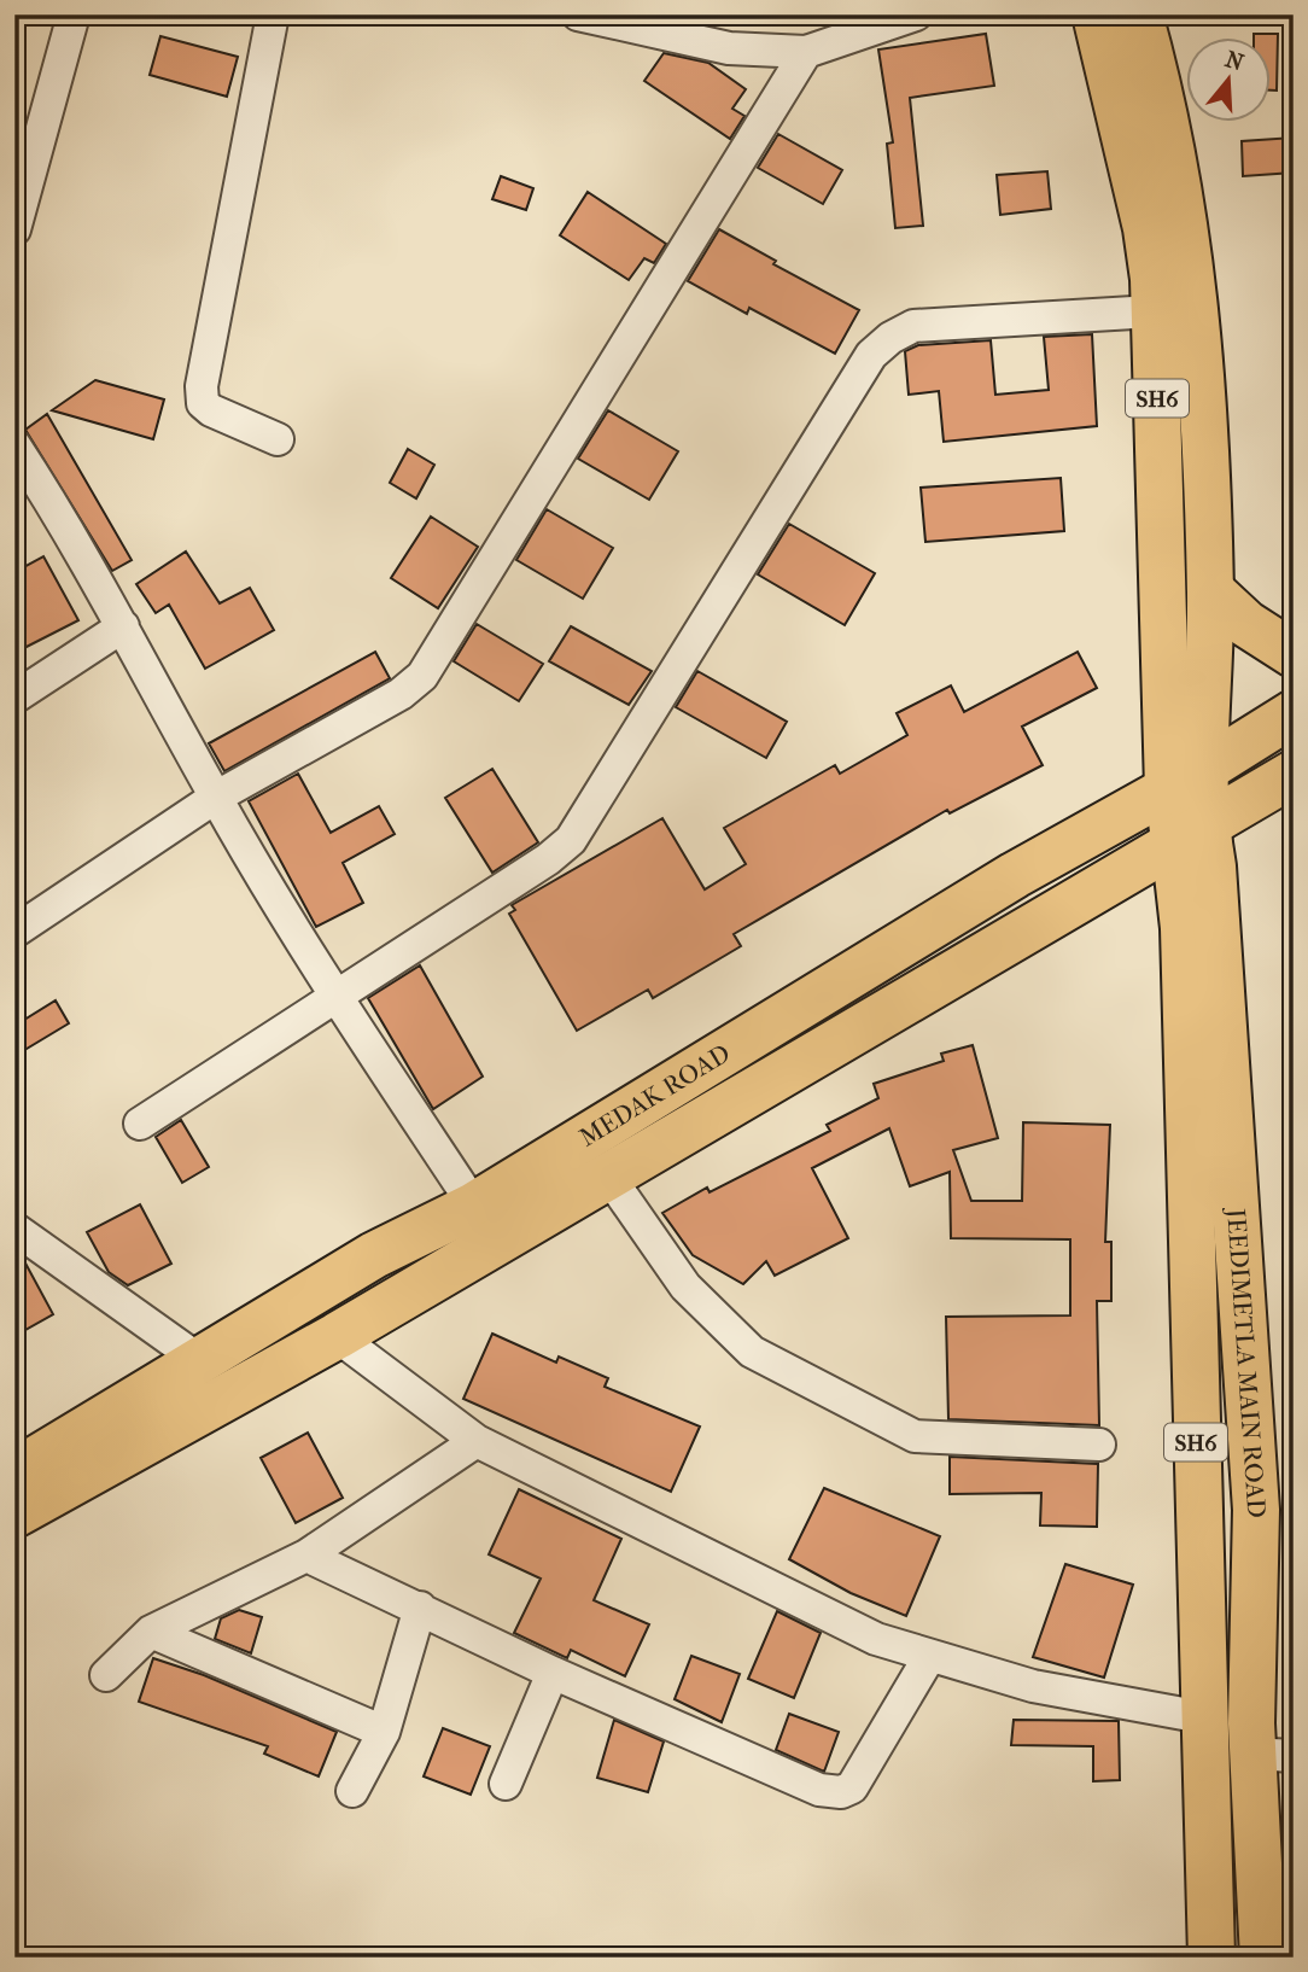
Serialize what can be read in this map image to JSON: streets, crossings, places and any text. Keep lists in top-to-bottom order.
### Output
{
  "streets": {
    "main road": ["SH6", "MEDAK ROAD", "JEEDIMETLA MAIN ROAD"]
  },
  "crossings": [
    ["SH6", "MEDAK ROAD"]
  ],
  "north": "top"
}
